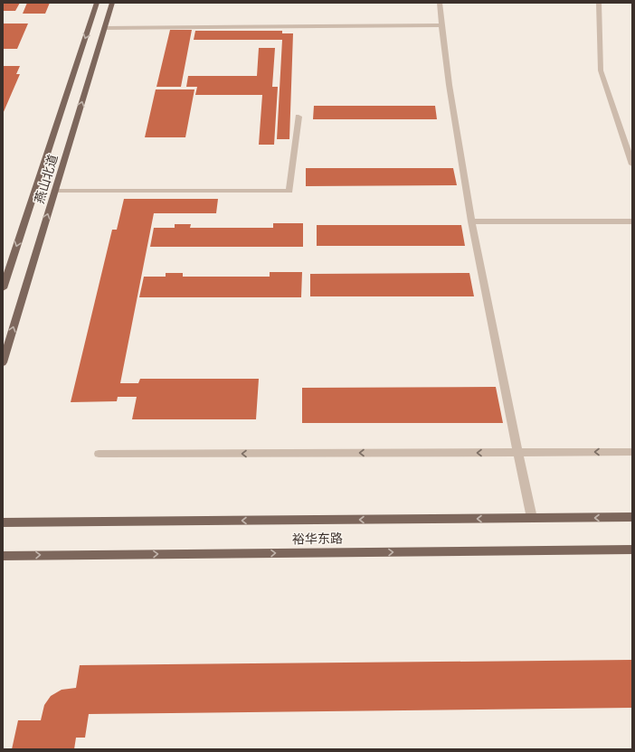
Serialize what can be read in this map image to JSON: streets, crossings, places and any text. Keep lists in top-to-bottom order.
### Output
{
  "streets": {
    "main road": ["燕山北道", "裕华东路"]
  }
}
